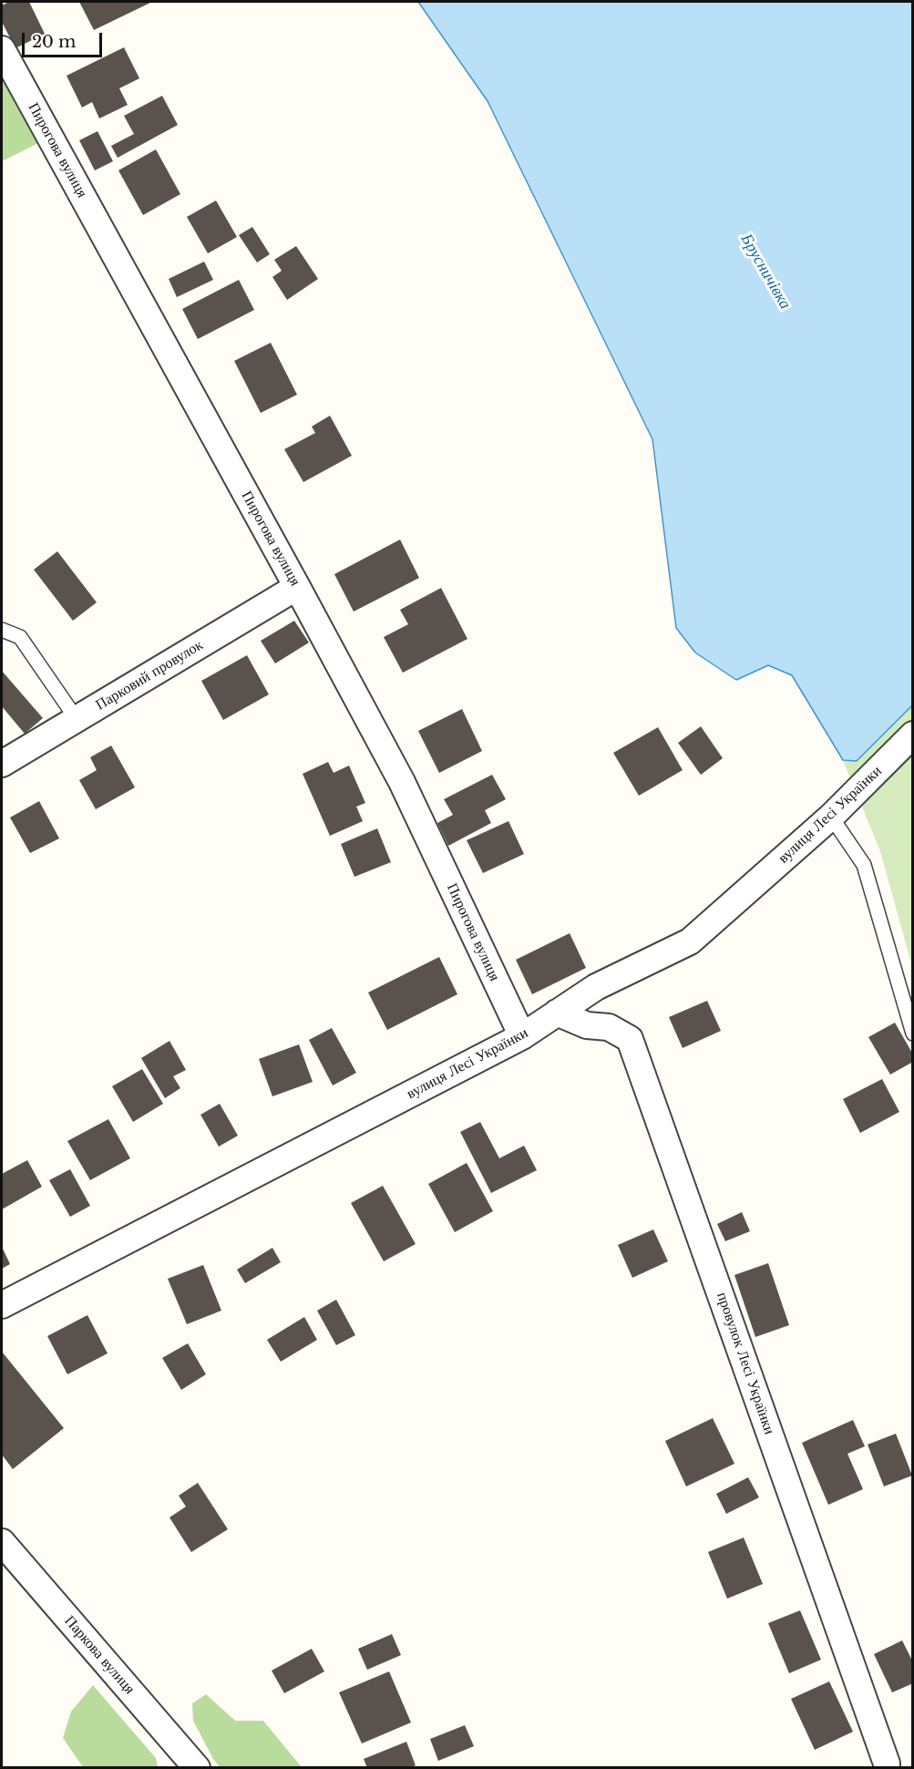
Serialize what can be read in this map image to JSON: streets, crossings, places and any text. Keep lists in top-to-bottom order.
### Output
{
  "streets": {
    "street": [
      "Пирогова вулиця",
      "Парковий провулок",
      "вулиця Лесі Українки",
      "провулок Лесі Українки",
      "Паркова вулиця"
    ]
  },
  "crossings": [
    ["Пирогова вулиця", "Парковий провулок"],
    ["Пирогова вулиця", "вулиця Лесі Українки"],
    ["вулиця Лесі Українки", "провулок Лесі Українки"]
  ],
  "water": ["Брусничівка"],
  "scale_bar": "20 m"
}
